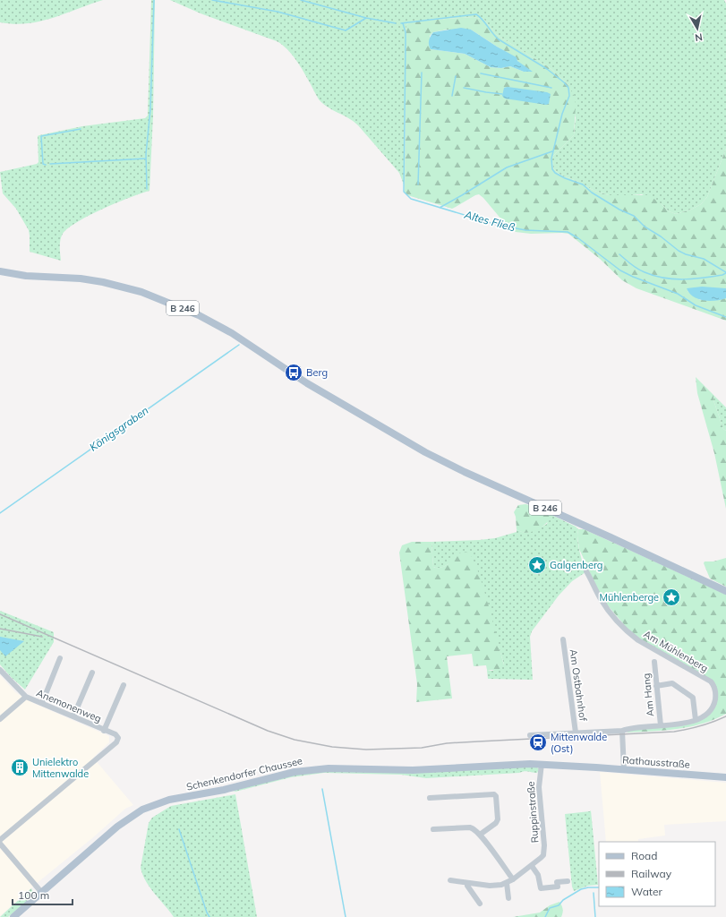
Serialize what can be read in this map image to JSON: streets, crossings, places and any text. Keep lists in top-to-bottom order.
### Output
{
  "streets": {
    "main road": ["B 246", "Rathausstraße", "Schenkendorfer Chaussee"],
    "street": [
      "Am Mühlenberg",
      "Am Ostbahnhof",
      "Am Hang",
      "Anemonenweg",
      "Ruppinstraße"
    ]
  },
  "crossings": [
    ["Am Mühlenberg", "Am Ostbahnhof"],
    ["Am Mühlenberg", "Am Hang"],
    ["Rathausstraße", "Schenkendorfer Chaussee"],
    ["Rathausstraße", "Ruppinstraße"],
    ["Schenkendorfer Chaussee", "Ruppinstraße"]
  ],
  "water": ["Altes Fließ", "Königsgraben"],
  "places": {
    "bus stop": ["Berg"],
    "place": ["Galgenberg", "Mühlenberge"],
    "station": ["Mittenwalde (Ost)"],
    "building": ["Unielektro Mittenwalde"]
  },
  "legend": ["Road", "Railway", "Water"],
  "scale_bar": "100 m",
  "north": "bottom"
}
